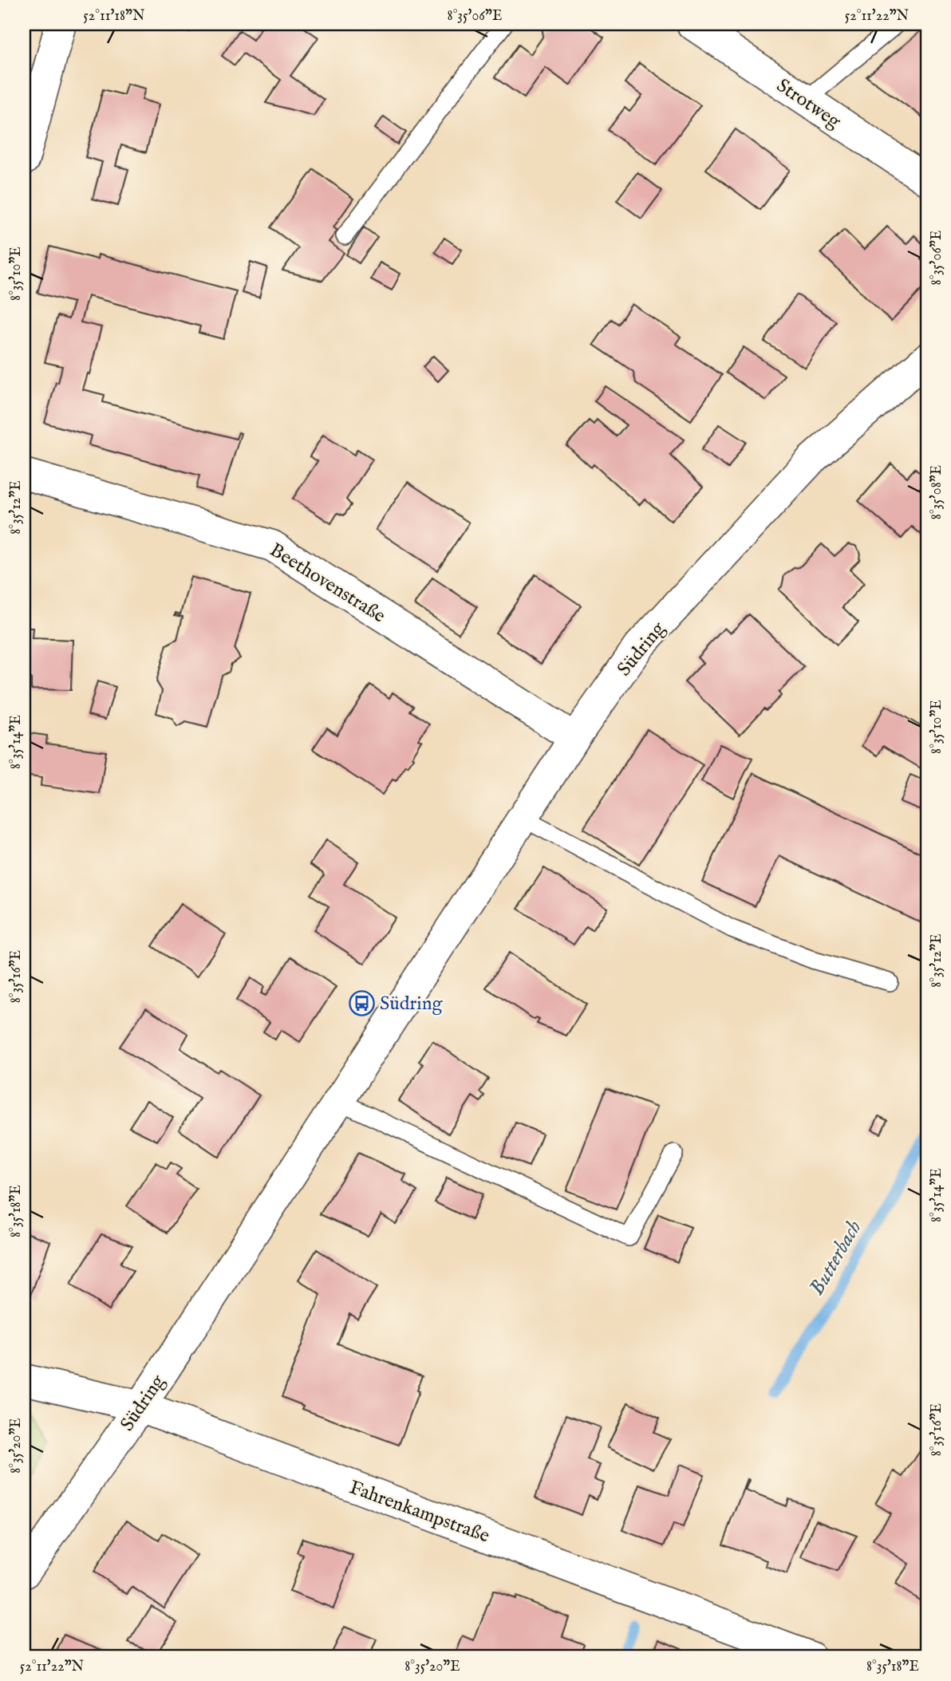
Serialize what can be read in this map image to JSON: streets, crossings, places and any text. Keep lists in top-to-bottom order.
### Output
{
  "streets": {
    "street": [
      "Strotweg",
      "Beethovenstraße",
      "Südring",
      "Fahrenkampstraße"
    ]
  },
  "crossings": [
    ["Beethovenstraße", "Südring"],
    ["Südring", "Fahrenkampstraße"]
  ],
  "water": ["Butterbach"],
  "places": {
    "bus stop": ["Südring"]
  },
  "coordinates": [
    "52°11'18\"N",
    "8°35'06\"E",
    "52°11'22\"N",
    "8°35'10\"E",
    "8°35'08\"E",
    "8°35'12\"E",
    "8°35'14\"E",
    "8°35'16\"E",
    "8°35'18\"E",
    "8°35'20\"E"
  ]
}
